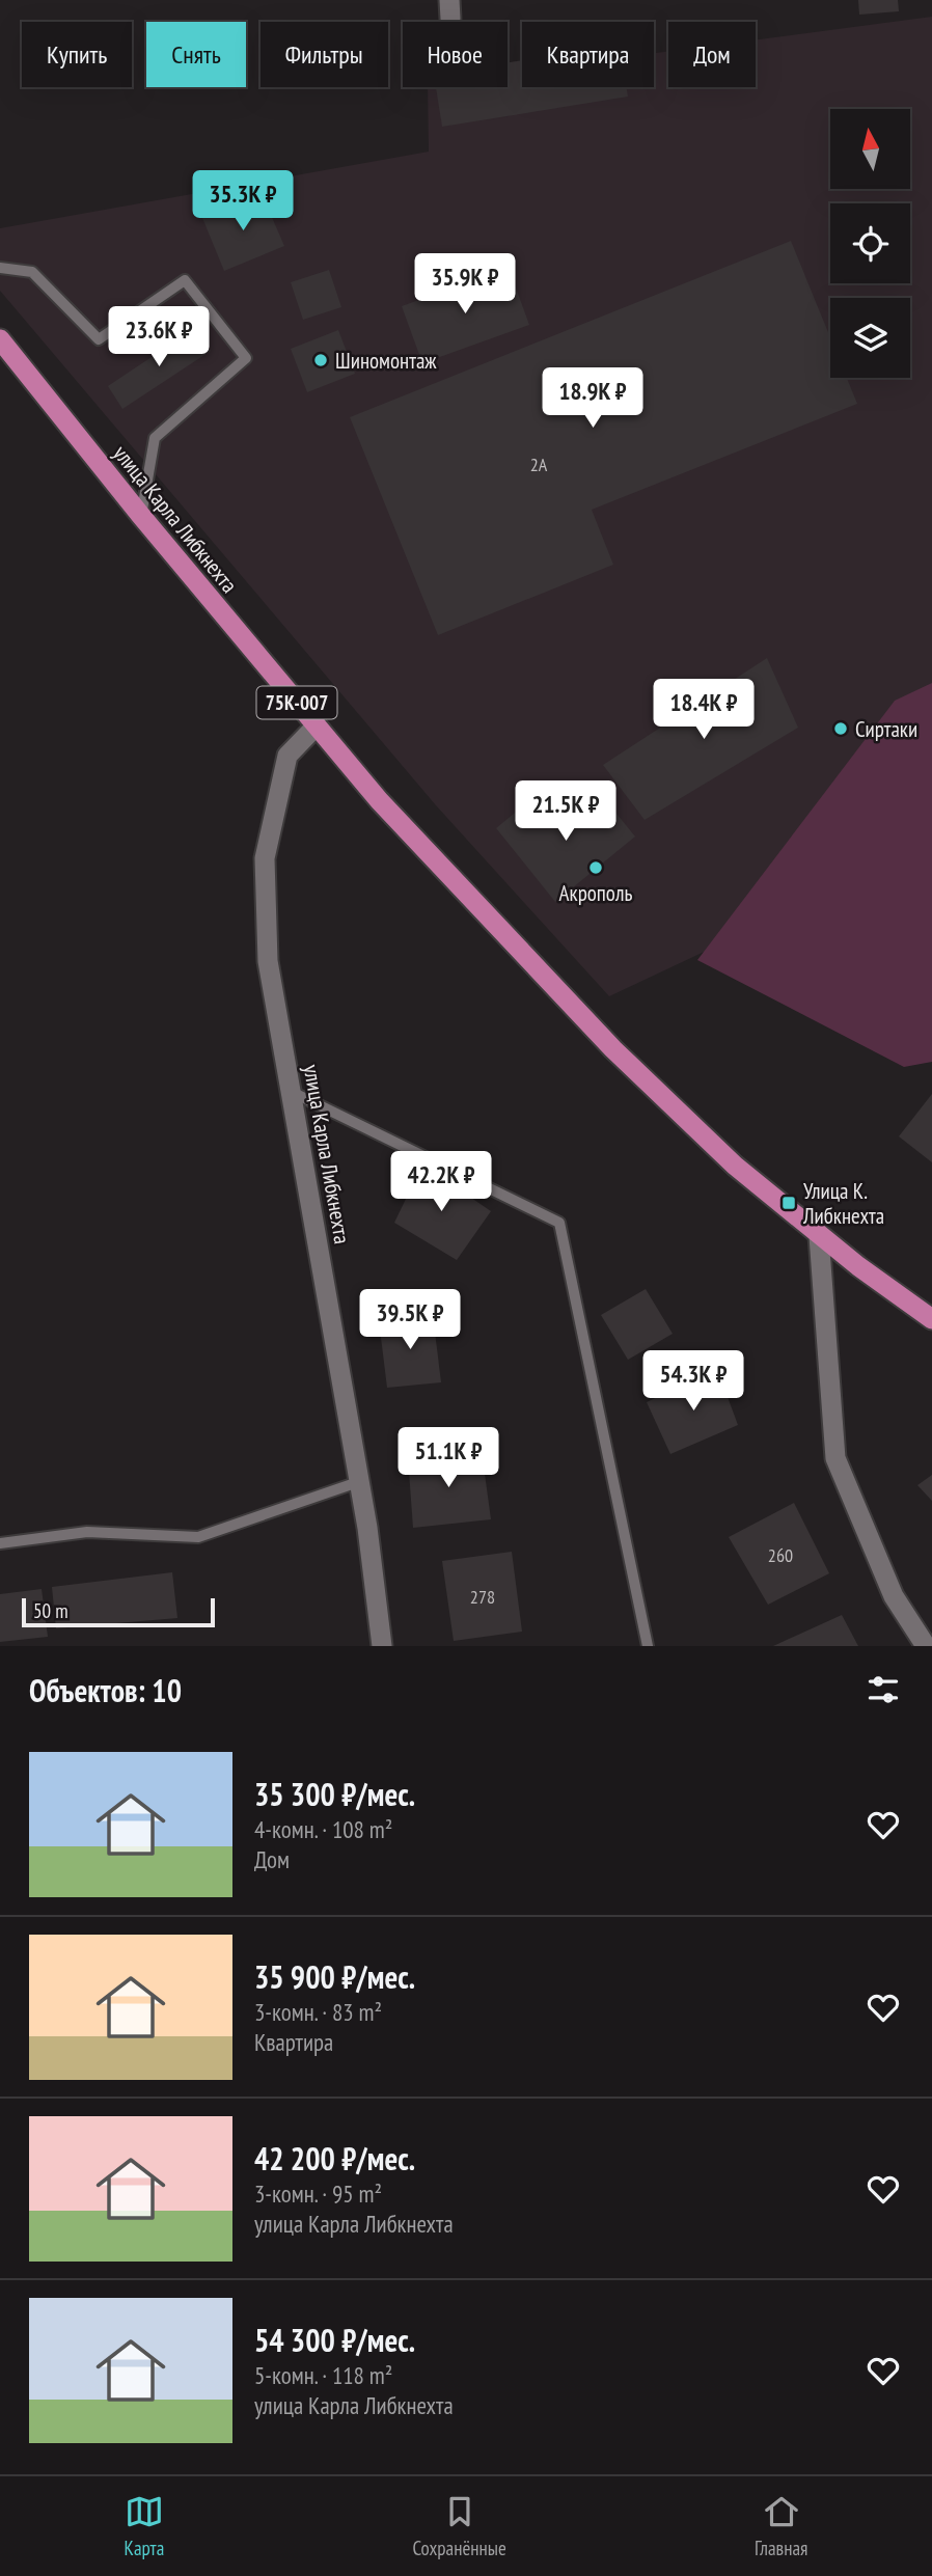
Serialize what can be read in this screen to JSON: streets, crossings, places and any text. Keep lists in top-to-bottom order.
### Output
{
  "streets": {
    "main road": ["улица Карла Либкнехта", "75К-007"]
  },
  "crossings": [
    ["улица Карла Либкнехта", "75К-007"]
  ],
  "places": {
    "other": ["Шиномонтаж", "Сиртаки", "Акрополь"],
    "transit": ["Улица К. Либкнехта"]
  },
  "house_numbers": ["2А", "260", "278"],
  "scale_bar": "50 m",
  "north": "top",
  "page": {
    "chip": [
      "Купить",
      "Снять",
      "Фильтры",
      "Новое",
      "Квартира",
      "Дом"
    ],
    "price": [
      "35.3K ₽",
      "35.9K ₽",
      "23.6K ₽",
      "18.9K ₽",
      "18.4K ₽",
      "21.5K ₽",
      "42.2K ₽",
      "39.5K ₽",
      "54.3K ₽",
      "51.1K ₽"
    ],
    "scale": "50 m",
    "heading": "Объектов: 10",
    "list": [
      {
        "name": "35 300 ₽/мес.",
        "note": "4-комн. · 108 m² · Дом"
      },
      {
        "name": "35 900 ₽/мес.",
        "note": "3-комн. · 83 m² · Квартира"
      },
      {
        "name": "42 200 ₽/мес.",
        "note": "3-комн. · 95 m² · улица Карла Либкнехта"
      },
      {
        "name": "54 300 ₽/мес.",
        "note": "5-комн. · 118 m² · улица Карла Либкнехта"
      }
    ],
    "tabs": ["Карта", "Сохранённые", "Главная"]
  }
}
